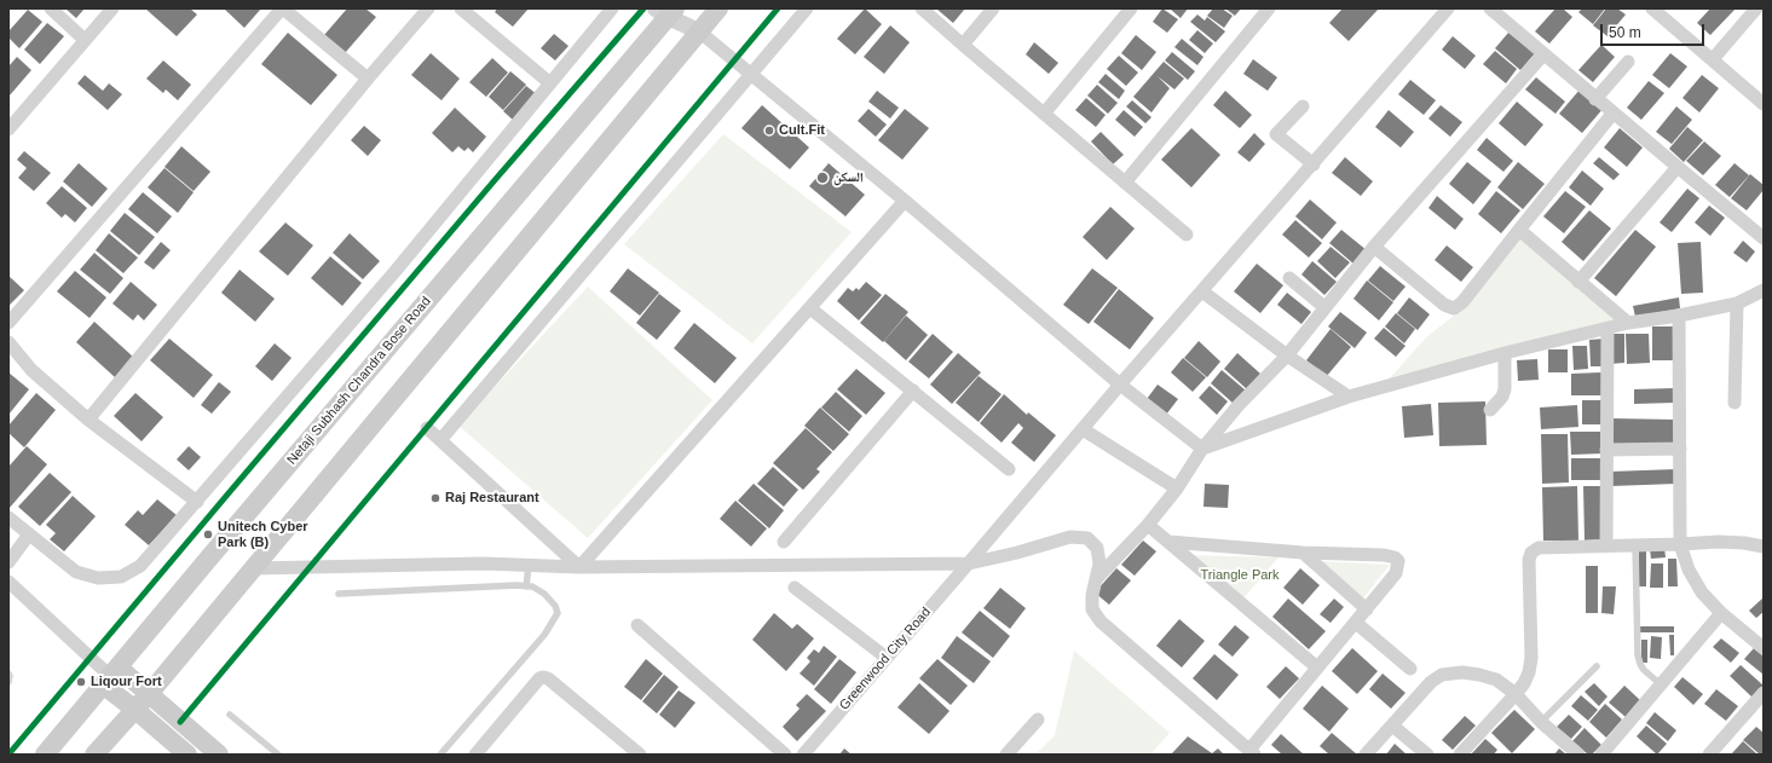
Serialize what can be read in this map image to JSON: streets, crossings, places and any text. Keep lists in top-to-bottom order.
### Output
{
  "streets": {
    "main road": ["Netaji Subhash Chandra Bose Road"],
    "street": ["Greenwood City Road"]
  },
  "parks": ["Triangle Park"],
  "places": [
    "Cult.Fit",
    "السكن",
    "Raj Restaurant",
    "Unitech Cyber Park (B)",
    "Liqour Fort"
  ],
  "scale_bar": "50 m"
}
